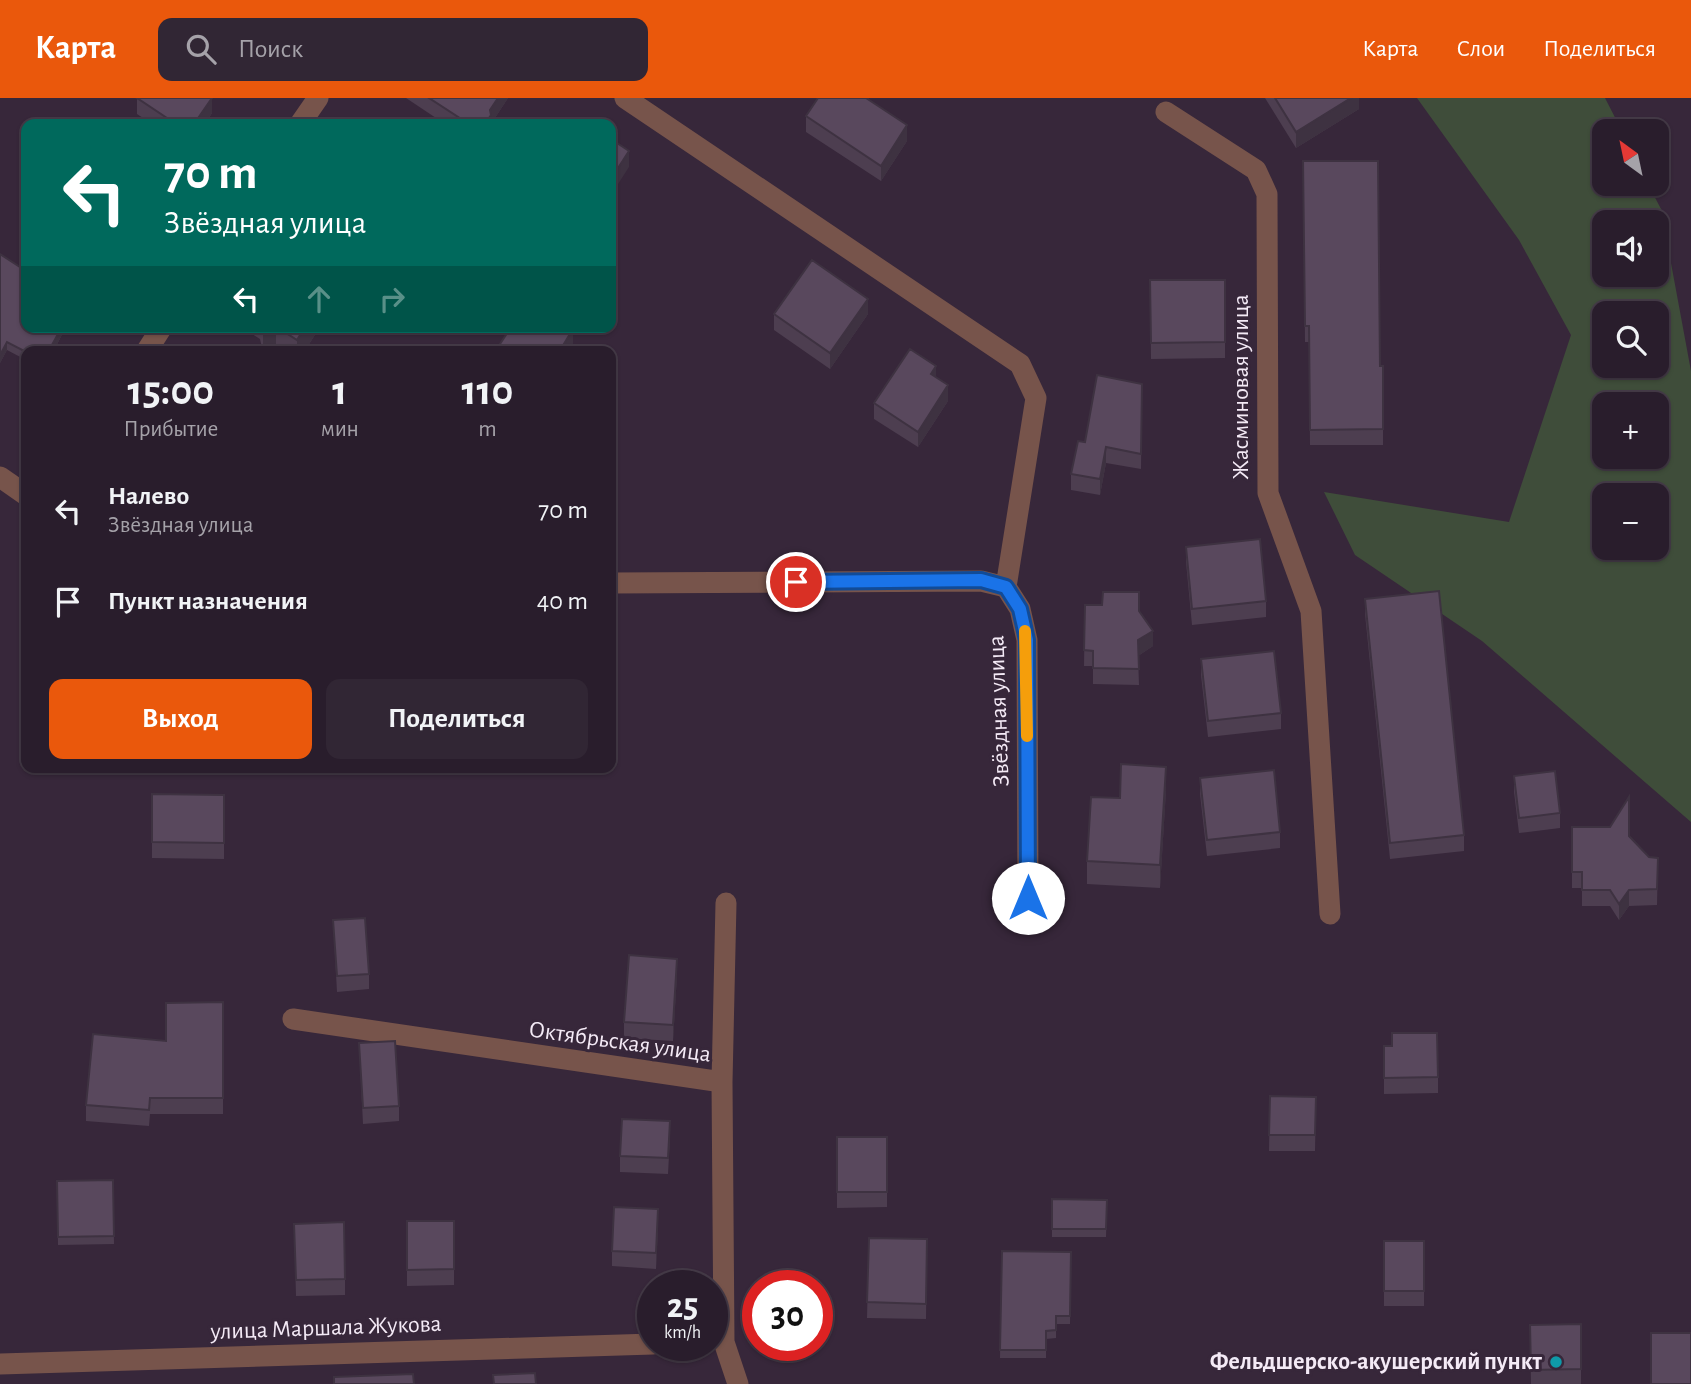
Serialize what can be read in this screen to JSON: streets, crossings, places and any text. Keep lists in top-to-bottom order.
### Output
{
  "streets": {
    "street": [
      "Жасминовая улица",
      "Звёздная улица",
      "Октябрьская улица",
      "улица Маршала Жукова"
    ]
  },
  "places": ["Фельдшерско-акушерский пункт"],
  "north": "top left",
  "page": {
    "header": "Карта",
    "search": "Поиск",
    "nav": ["Карта", "Слои", "Поделиться"],
    "map_buttons": ["+", "−"],
    "turn": ["70 m", "Звёздная улица"],
    "eta": [
      "15:00",
      "Прибытие",
      "1",
      "мин",
      "110",
      "m"
    ],
    "list": [
      {
        "name": "Налево",
        "note": "Звёздная улица",
        "value": "70 m"
      },
      {
        "name": "Пункт назначения",
        "value": "40 m"
      }
    ],
    "buttons": ["Выход", "Поделиться"],
    "speed": "25 km/h",
    "limit": "30"
  }
}
